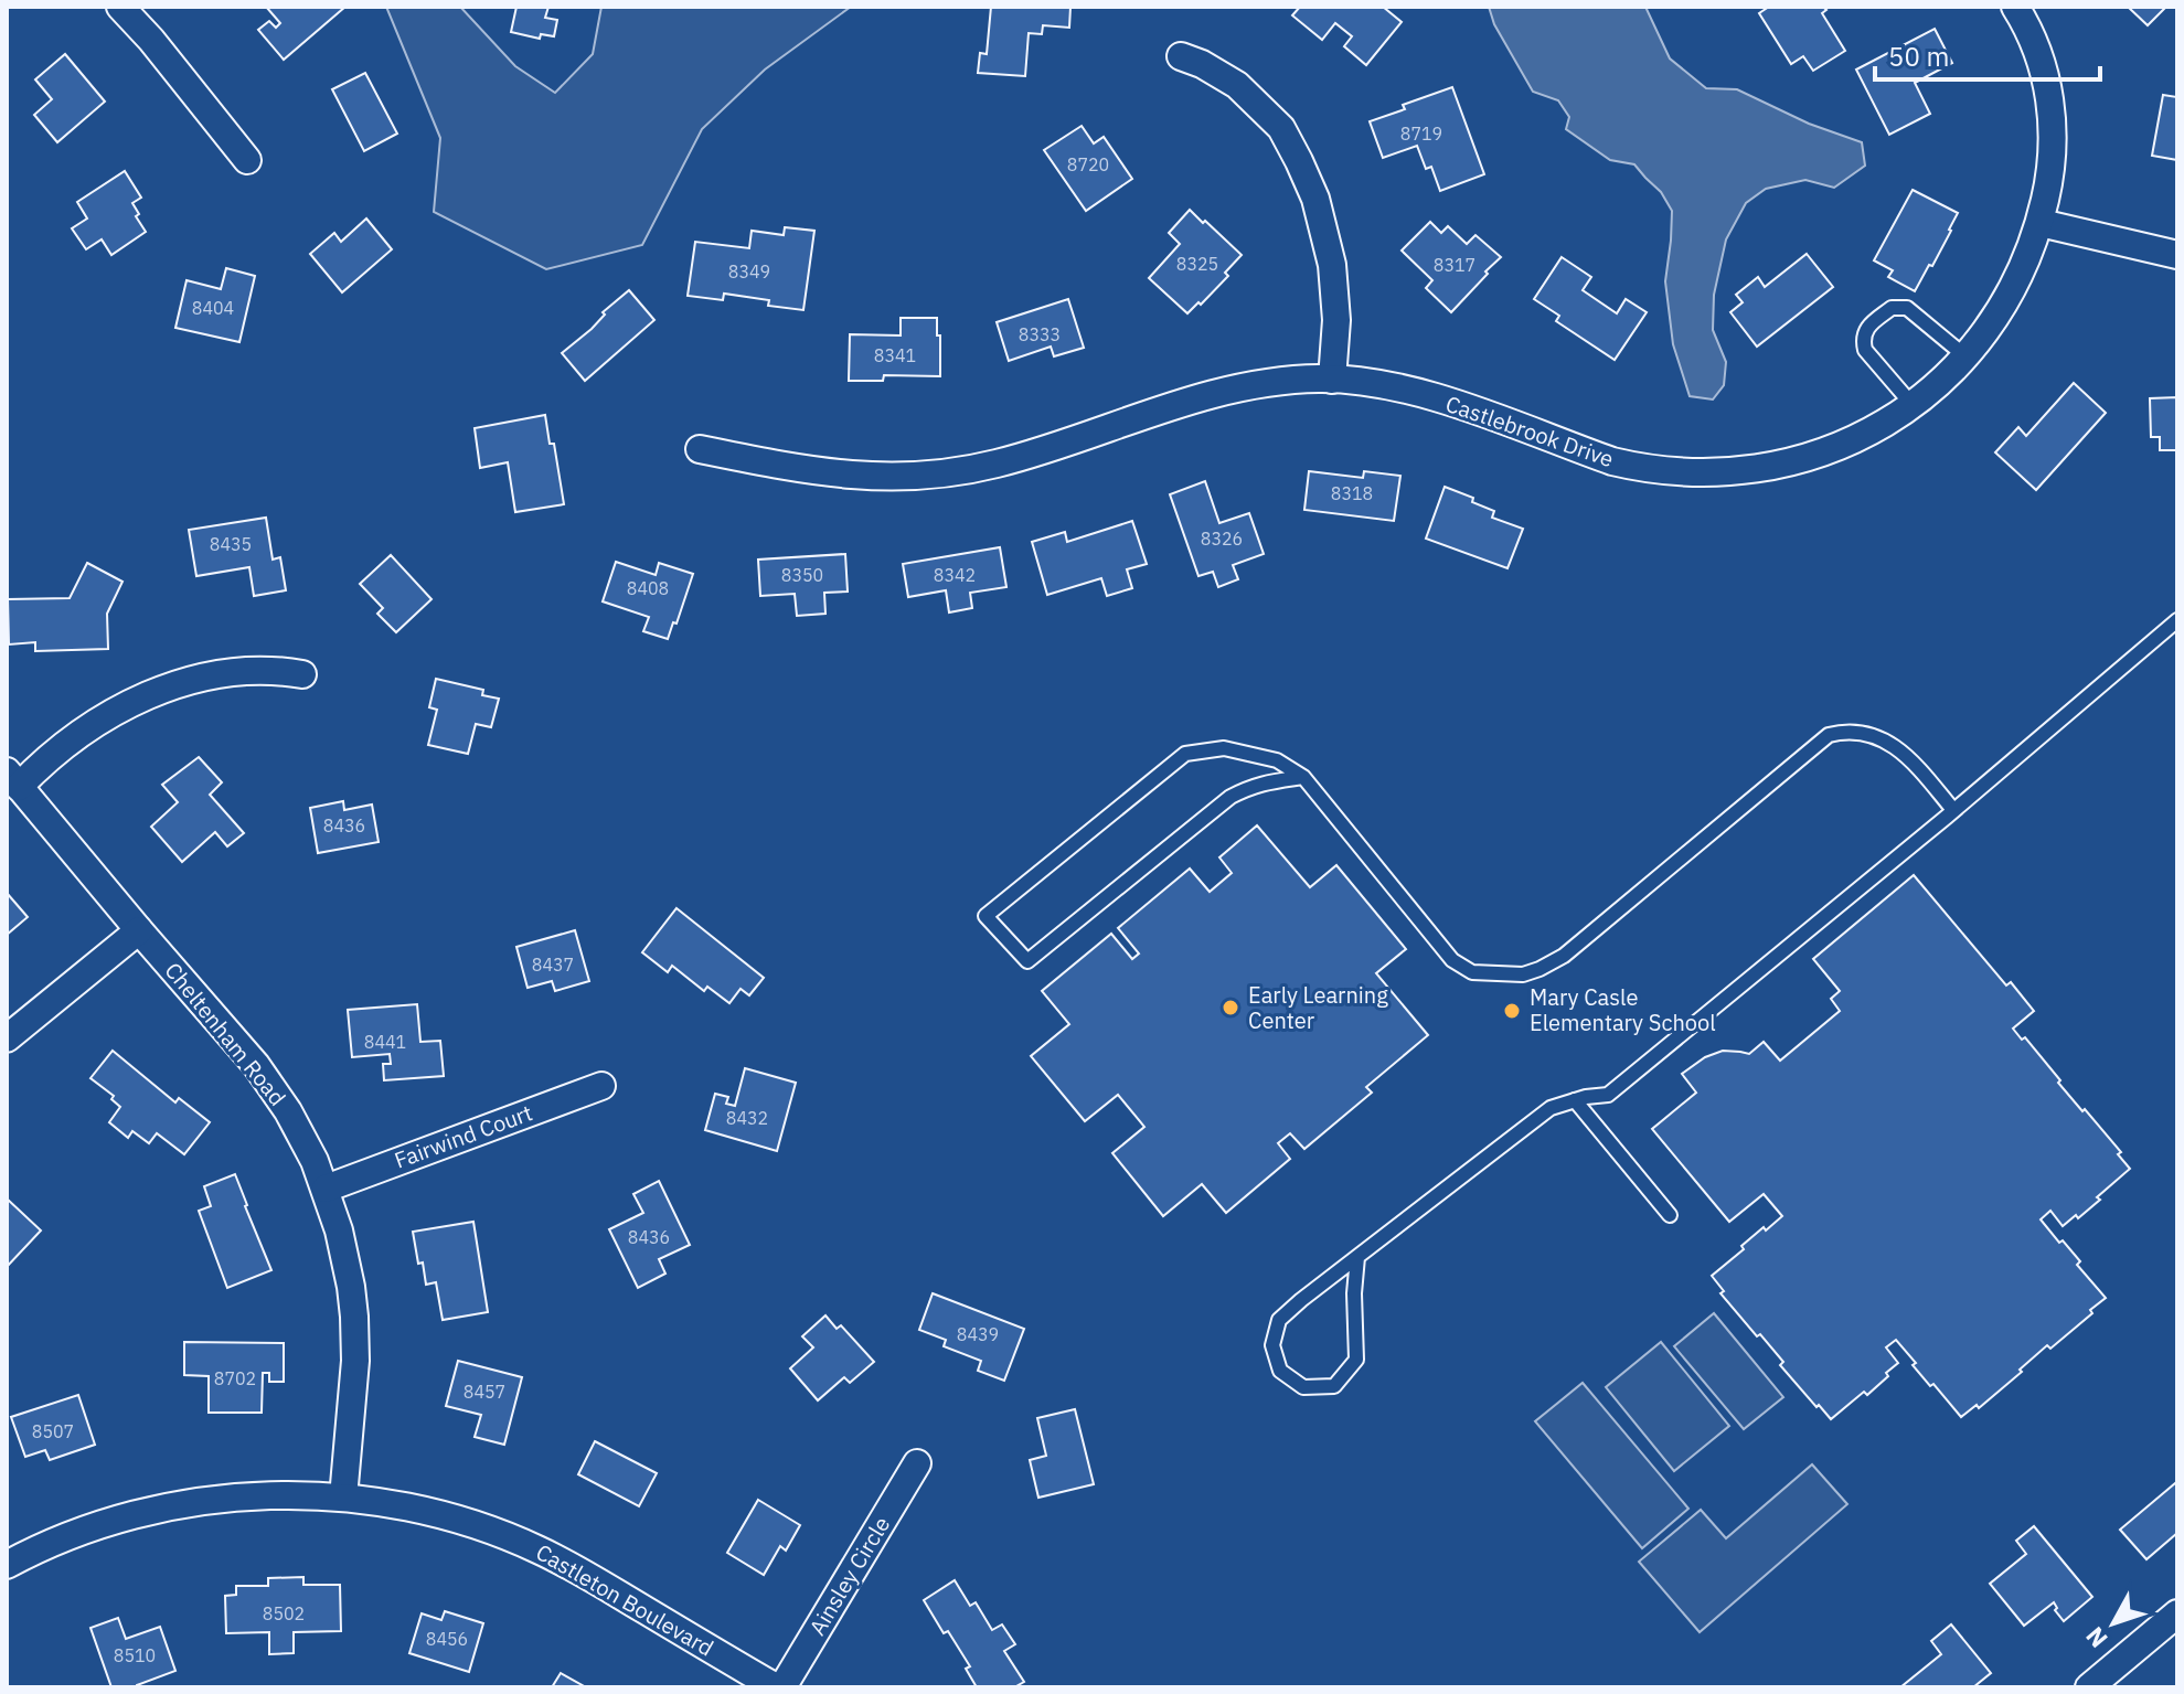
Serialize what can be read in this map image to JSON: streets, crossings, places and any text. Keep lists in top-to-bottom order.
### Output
{
  "streets": {
    "street": [
      "Castlebrook Drive",
      "Cheltenham Road",
      "Fairwind Court",
      "Ainsley Circle",
      "Castleton Boulevard"
    ]
  },
  "crossings": [
    ["Cheltenham Road", "Fairwind Court"],
    ["Cheltenham Road", "Castleton Boulevard"],
    ["Ainsley Circle", "Castleton Boulevard"]
  ],
  "places": ["Early Learning Center", "Mary Casle Elementary School"],
  "house_numbers": [
    "8719",
    "8720",
    "8325",
    "8317",
    "8349",
    "8404",
    "8333",
    "8341",
    "8318",
    "8326",
    "8435",
    "8350",
    "8342",
    "8408",
    "8436",
    "8437",
    "8441",
    "8432",
    "8436",
    "8439",
    "8702",
    "8457",
    "8507",
    "8502",
    "8456",
    "8510"
  ],
  "scale_bar": "50 m",
  "north": "bottom left"
}
